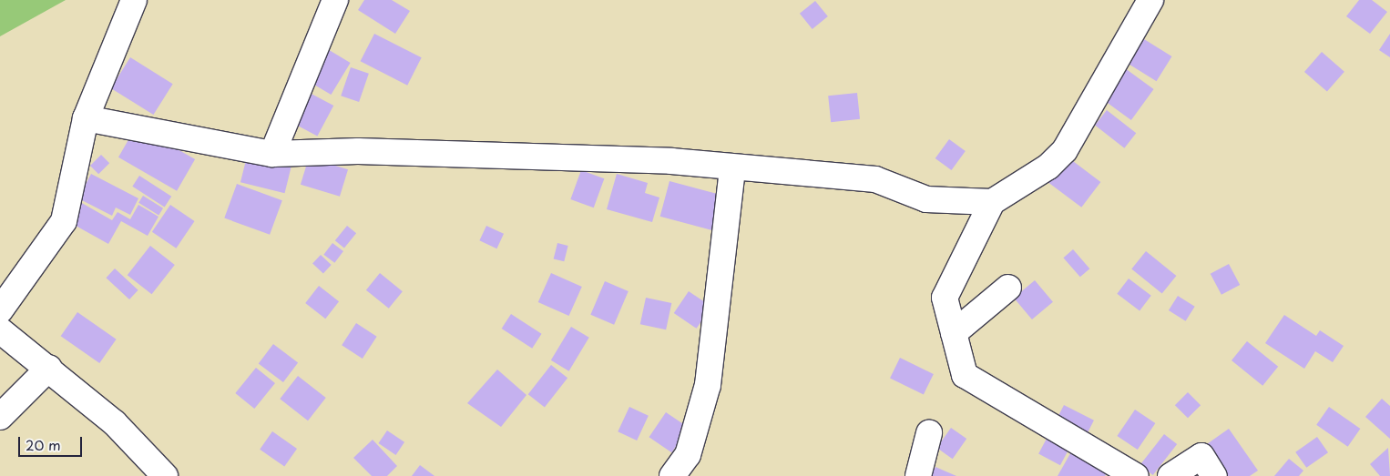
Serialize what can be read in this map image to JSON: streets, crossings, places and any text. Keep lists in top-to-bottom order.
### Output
{
  "scale_bar": "20 m"
}
